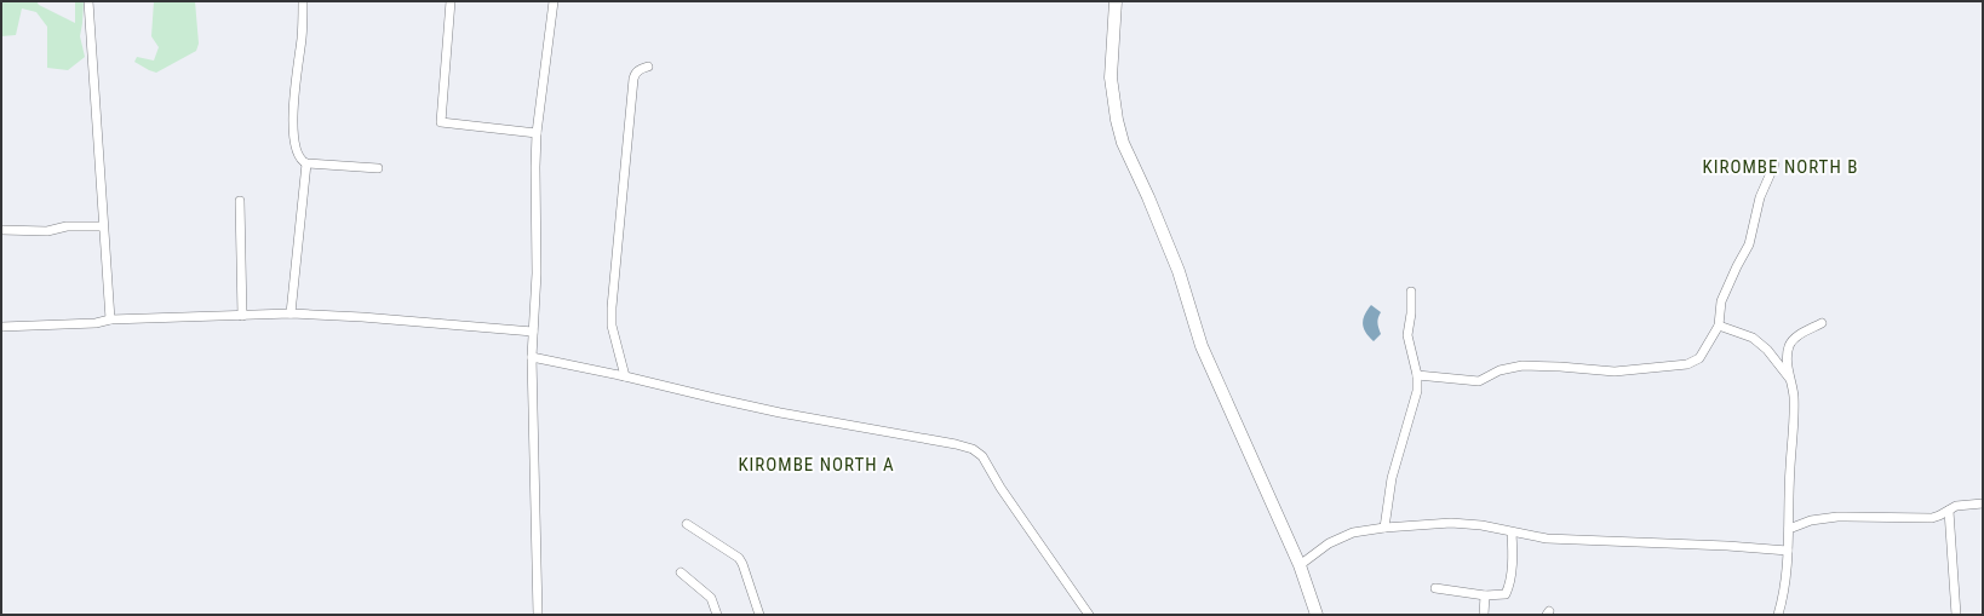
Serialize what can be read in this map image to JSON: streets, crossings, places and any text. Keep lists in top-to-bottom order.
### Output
{
  "districts": ["KIROMBE NORTH B", "KIROMBE NORTH A"]
}
